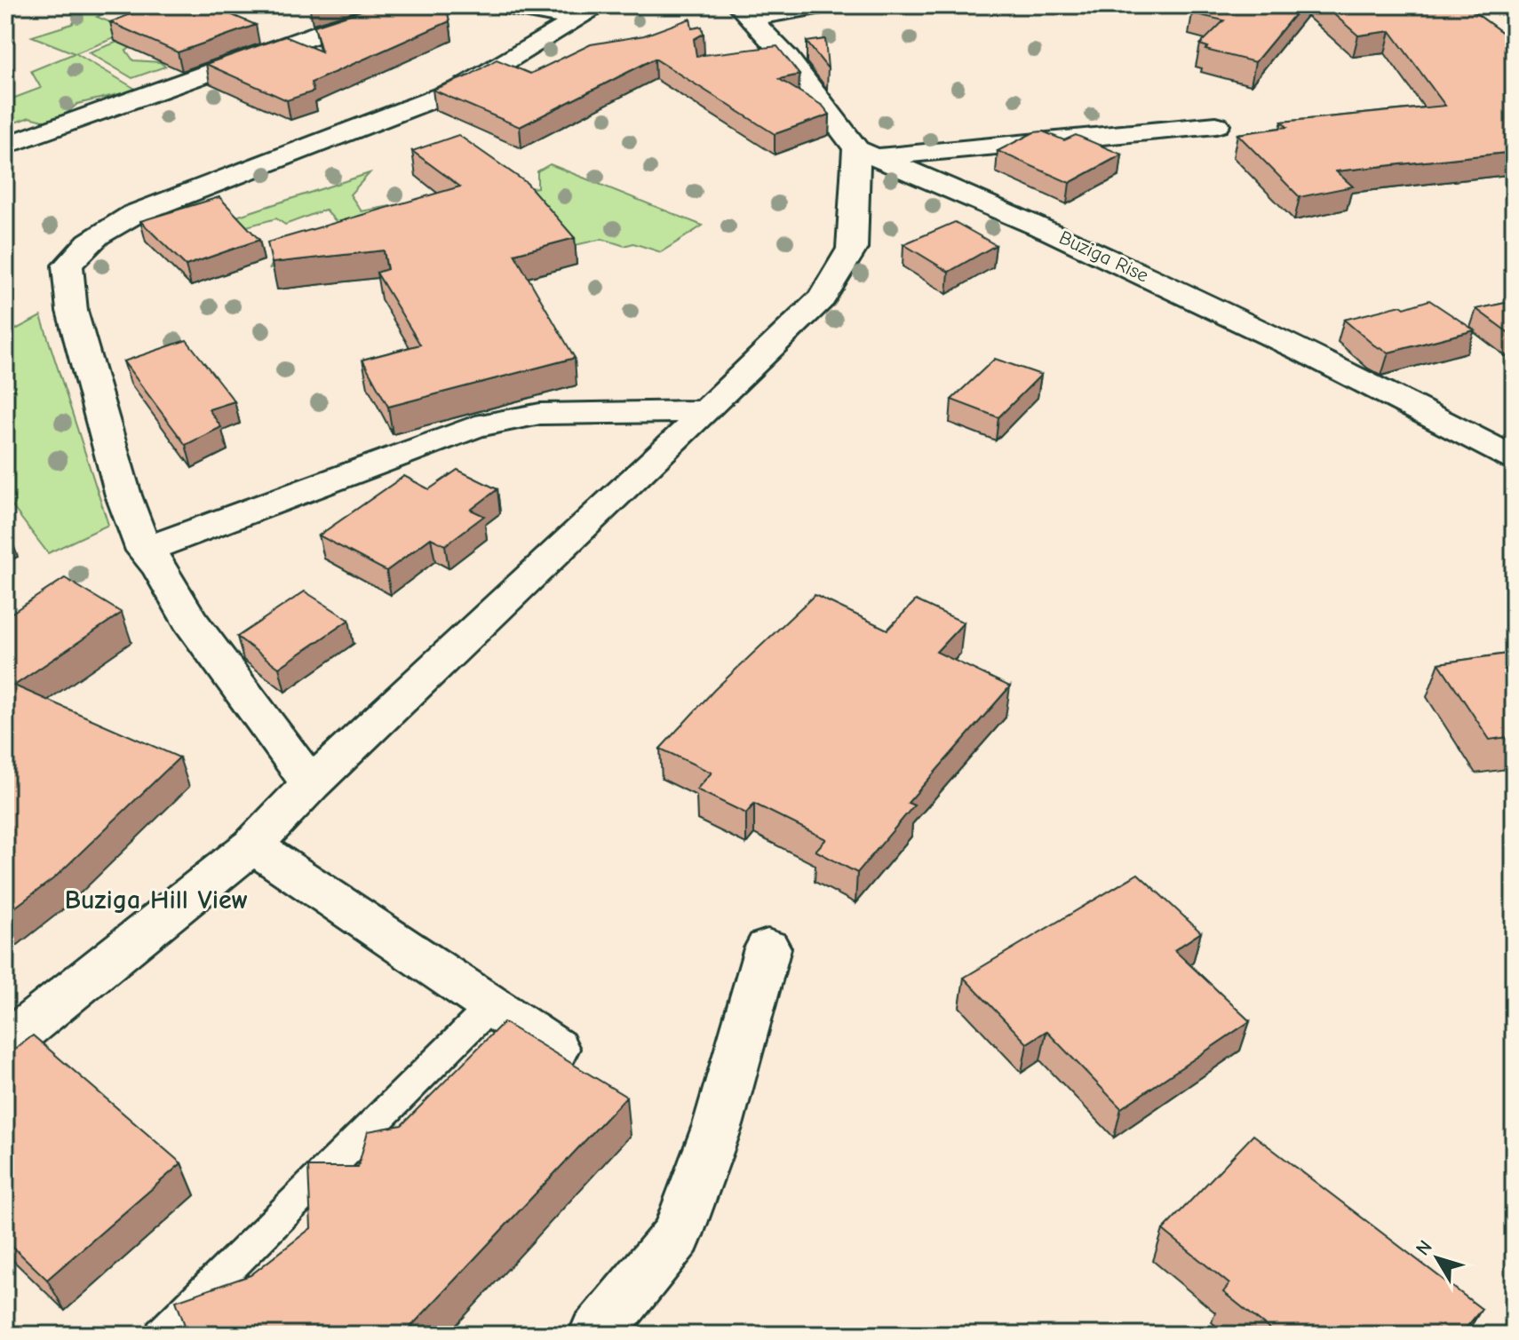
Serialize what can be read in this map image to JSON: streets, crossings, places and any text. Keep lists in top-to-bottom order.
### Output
{
  "streets": {
    "street": ["Buziga Rise"]
  },
  "districts": ["Buziga Hill View"],
  "north": "top left"
}
